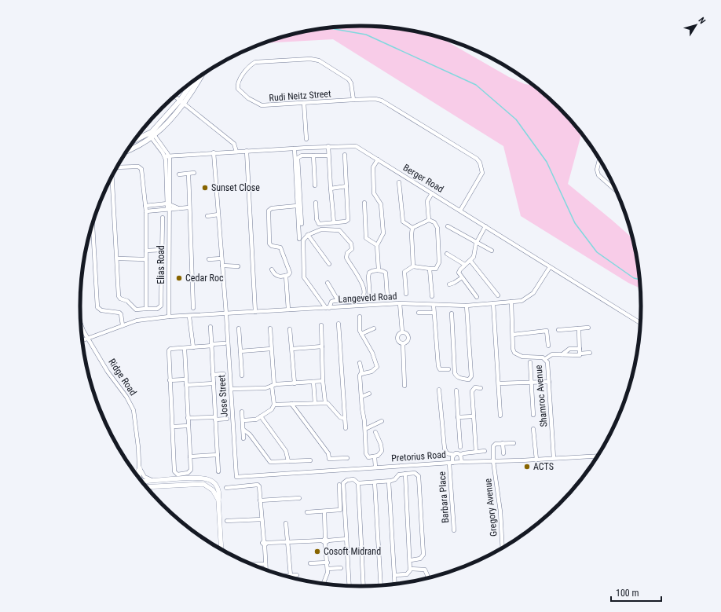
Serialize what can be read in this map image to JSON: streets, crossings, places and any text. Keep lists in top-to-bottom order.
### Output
{
  "streets": {
    "street": [
      "Rudi Neitz Street",
      "Berger Road",
      "Elias Road",
      "Langeveld Road",
      "Ridge Road",
      "Jose Street",
      "Shamroc Avenue",
      "Pretorius Road",
      "Barbara Place",
      "Gregory Avenue"
    ]
  },
  "crossings": [
    ["Rudi Neitz Street", "Berger Road"],
    ["Berger Road", "Elias Road"],
    ["Berger Road", "Langeveld Road"],
    ["Berger Road", "Jose Street"],
    ["Elias Road", "Langeveld Road"],
    ["Langeveld Road", "Ridge Road"],
    ["Langeveld Road", "Jose Street"],
    ["Langeveld Road", "Shamroc Avenue"],
    ["Jose Street", "Pretorius Road"],
    ["Shamroc Avenue", "Pretorius Road"],
    ["Pretorius Road", "Barbara Place"],
    ["Pretorius Road", "Gregory Avenue"]
  ],
  "places": [
    "Sunset Close",
    "Cedar Roc",
    "ACTS",
    "Cosoft Midrand"
  ],
  "scale_bar": "100 m",
  "north": "top right"
}
